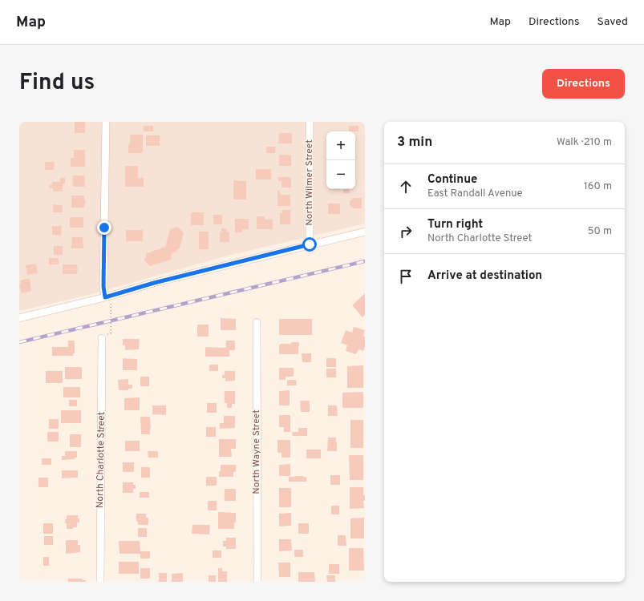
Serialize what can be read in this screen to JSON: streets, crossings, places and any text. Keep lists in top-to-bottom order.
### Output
{
  "streets": {
    "street": ["North Wilmer Street", "North Wayne Street", "North Charlotte Street"]
  },
  "page": {
    "header": "Map",
    "nav": ["Map", "Directions", "Saved"],
    "title": "Find us",
    "buttons": "Directions",
    "heading": ["3 min", "Walk · 210 m"],
    "map_buttons": ["+", "−"],
    "list": [
      ["Continue", "East Randall Avenue", "160 m"],
      ["Turn right", "North Charlotte Street", "50 m"],
      "Arrive at destination"
    ]
  }
}
